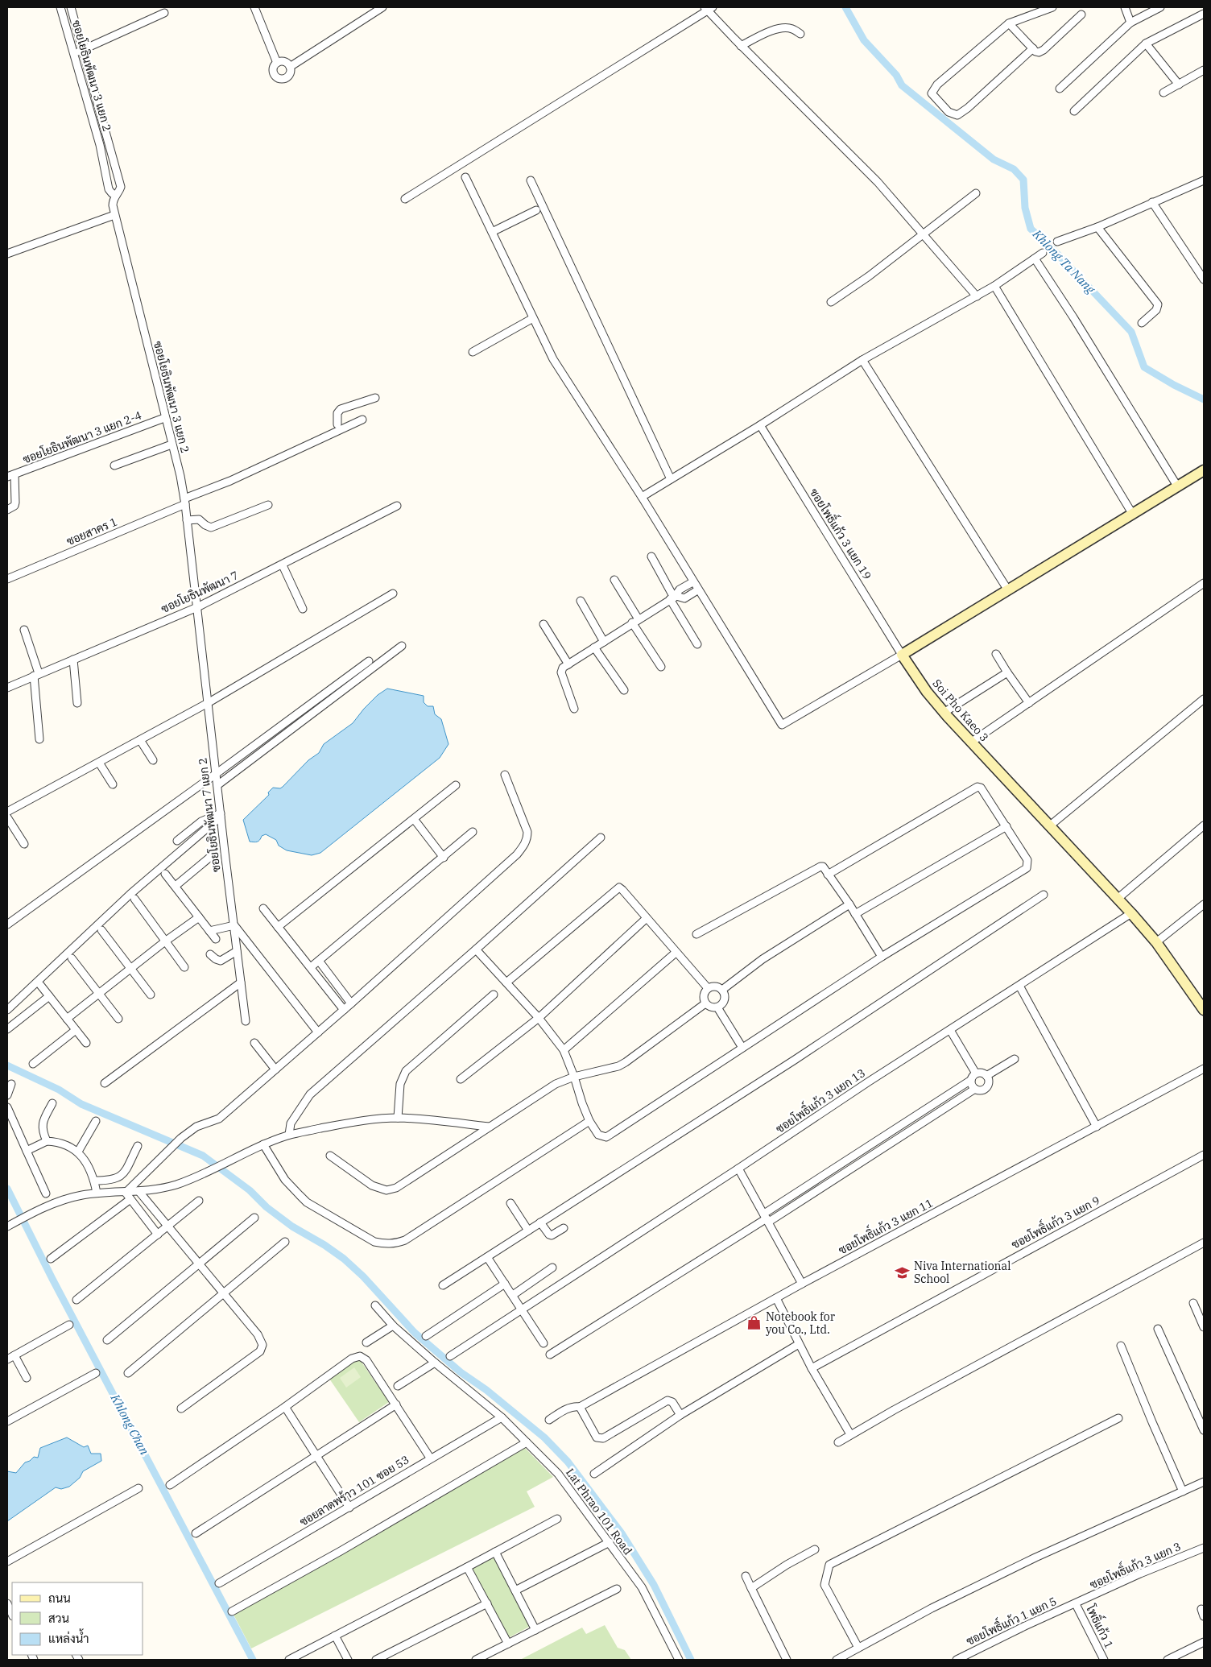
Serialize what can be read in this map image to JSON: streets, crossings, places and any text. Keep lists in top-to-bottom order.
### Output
{
  "streets": {
    "street": [
      "ซอยโยธินพัฒนา 3 แยก 2",
      "ซอยโยธินพัฒนา 3 แยก 2-4",
      "ซอยสาคร 1",
      "ซอยโพธิ์แก้ว 3 แยก 19",
      "ซอยโยธินพัฒนา 7",
      "Soi Pho Kaeo 3",
      "ซอยโยธินพัฒนา 7 แยก 2",
      "ซอยโพธิ์แก้ว 3 แยก 13",
      "ซอยโพธิ์แก้ว 3 แยก 9",
      "ซอยโพธิ์แก้ว 3 แยก 11",
      "ซอยลาดพร้าว 101 ซอย 53",
      "Lat Phrao 101 Road",
      "ซอยโพธิ์แก้ว 3 แยก 3",
      "ซอยโพธิ์แก้ว 1 แยก 5",
      "โพธิ์แก้ว 1"
    ]
  },
  "crossings": [
    ["ซอยโยธินพัฒนา 3 แยก 2", "ซอยโยธินพัฒนา 3 แยก 2-4"],
    ["ซอยโยธินพัฒนา 3 แยก 2", "ซอยสาคร 1"],
    ["ซอยโยธินพัฒนา 3 แยก 2", "ซอยโยธินพัฒนา 7"],
    ["ซอยโยธินพัฒนา 3 แยก 2", "ซอยโยธินพัฒนา 7 แยก 2"],
    ["ซอยโพธิ์แก้ว 3 แยก 19", "Soi Pho Kaeo 3"],
    ["ซอยโยธินพัฒนา 7", "ซอยโยธินพัฒนา 7 แยก 2"],
    ["Soi Pho Kaeo 3", "ซอยโพธิ์แก้ว 3 แยก 13"],
    ["ซอยลาดพร้าว 101 ซอย 53", "Lat Phrao 101 Road"],
    ["ซอยโพธิ์แก้ว 3 แยก 3", "ซอยโพธิ์แก้ว 1 แยก 5"],
    ["ซอยโพธิ์แก้ว 3 แยก 3", "โพธิ์แก้ว 1"],
    ["ซอยโพธิ์แก้ว 1 แยก 5", "โพธิ์แก้ว 1"]
  ],
  "water": ["Khlong Ta Nang", "Khlong Chan"],
  "places": {
    "school or university": ["Niva International School"],
    "shop": ["Notebook for you Co., Ltd."]
  },
  "legend": ["ถนน", "สวน", "แหล่งน้ำ"]
}
